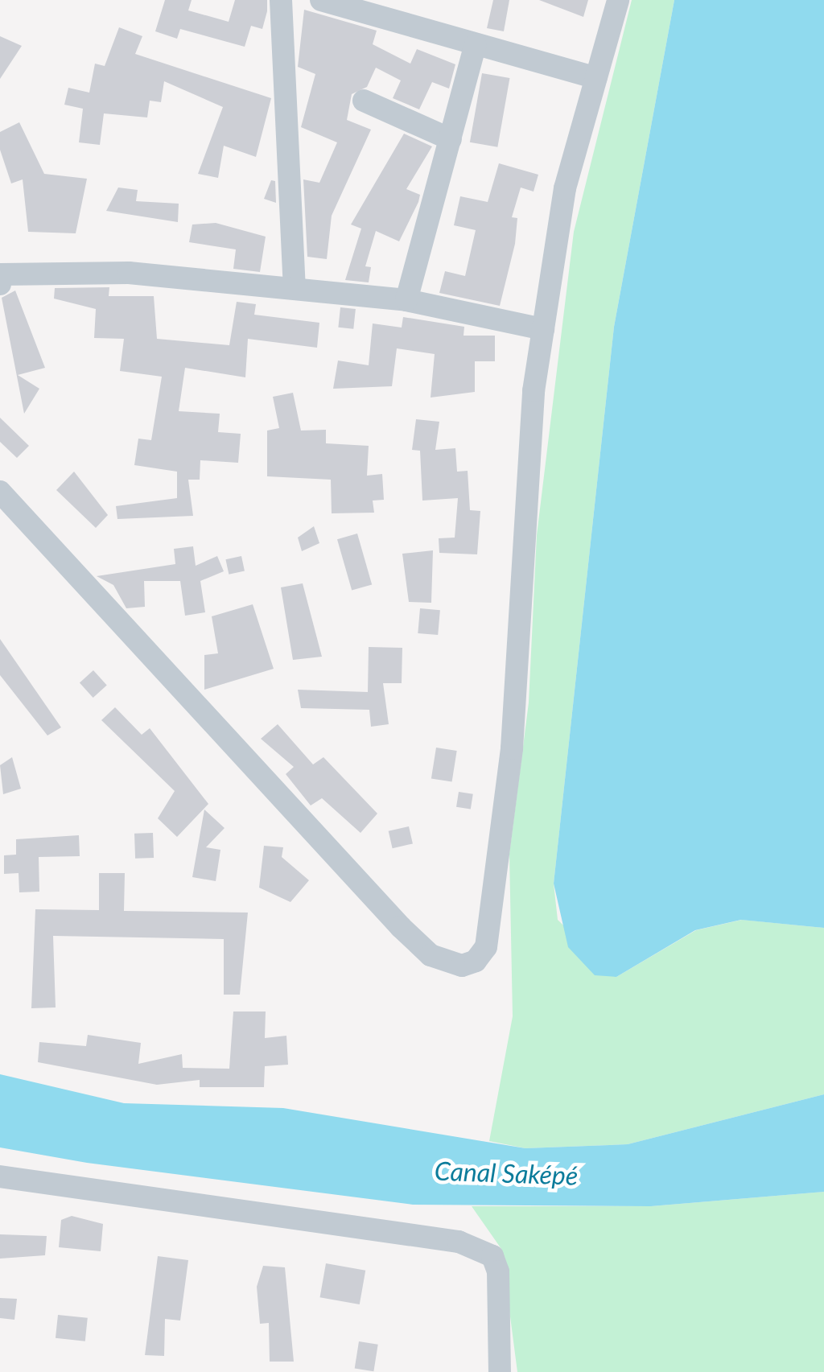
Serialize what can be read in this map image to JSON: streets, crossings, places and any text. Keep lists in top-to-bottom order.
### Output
{
  "water": ["Canal Saképé"]
}
